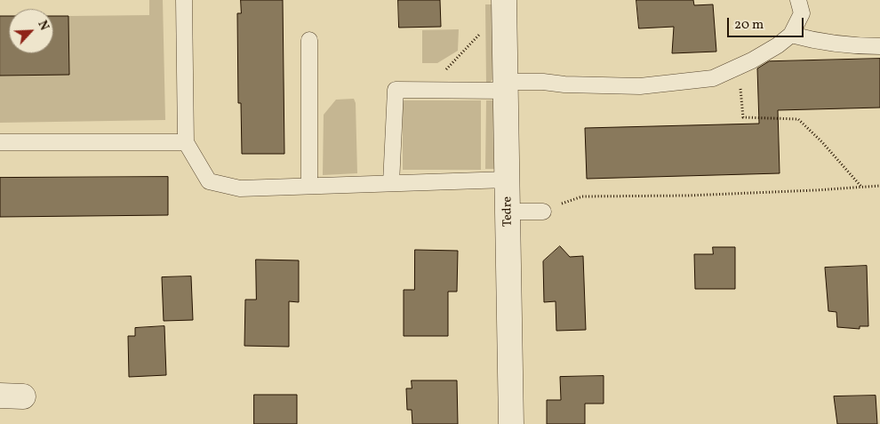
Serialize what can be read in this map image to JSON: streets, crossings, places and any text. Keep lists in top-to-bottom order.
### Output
{
  "streets": {
    "street": ["Tedre"]
  },
  "scale_bar": "20 m",
  "north": "top right"
}
